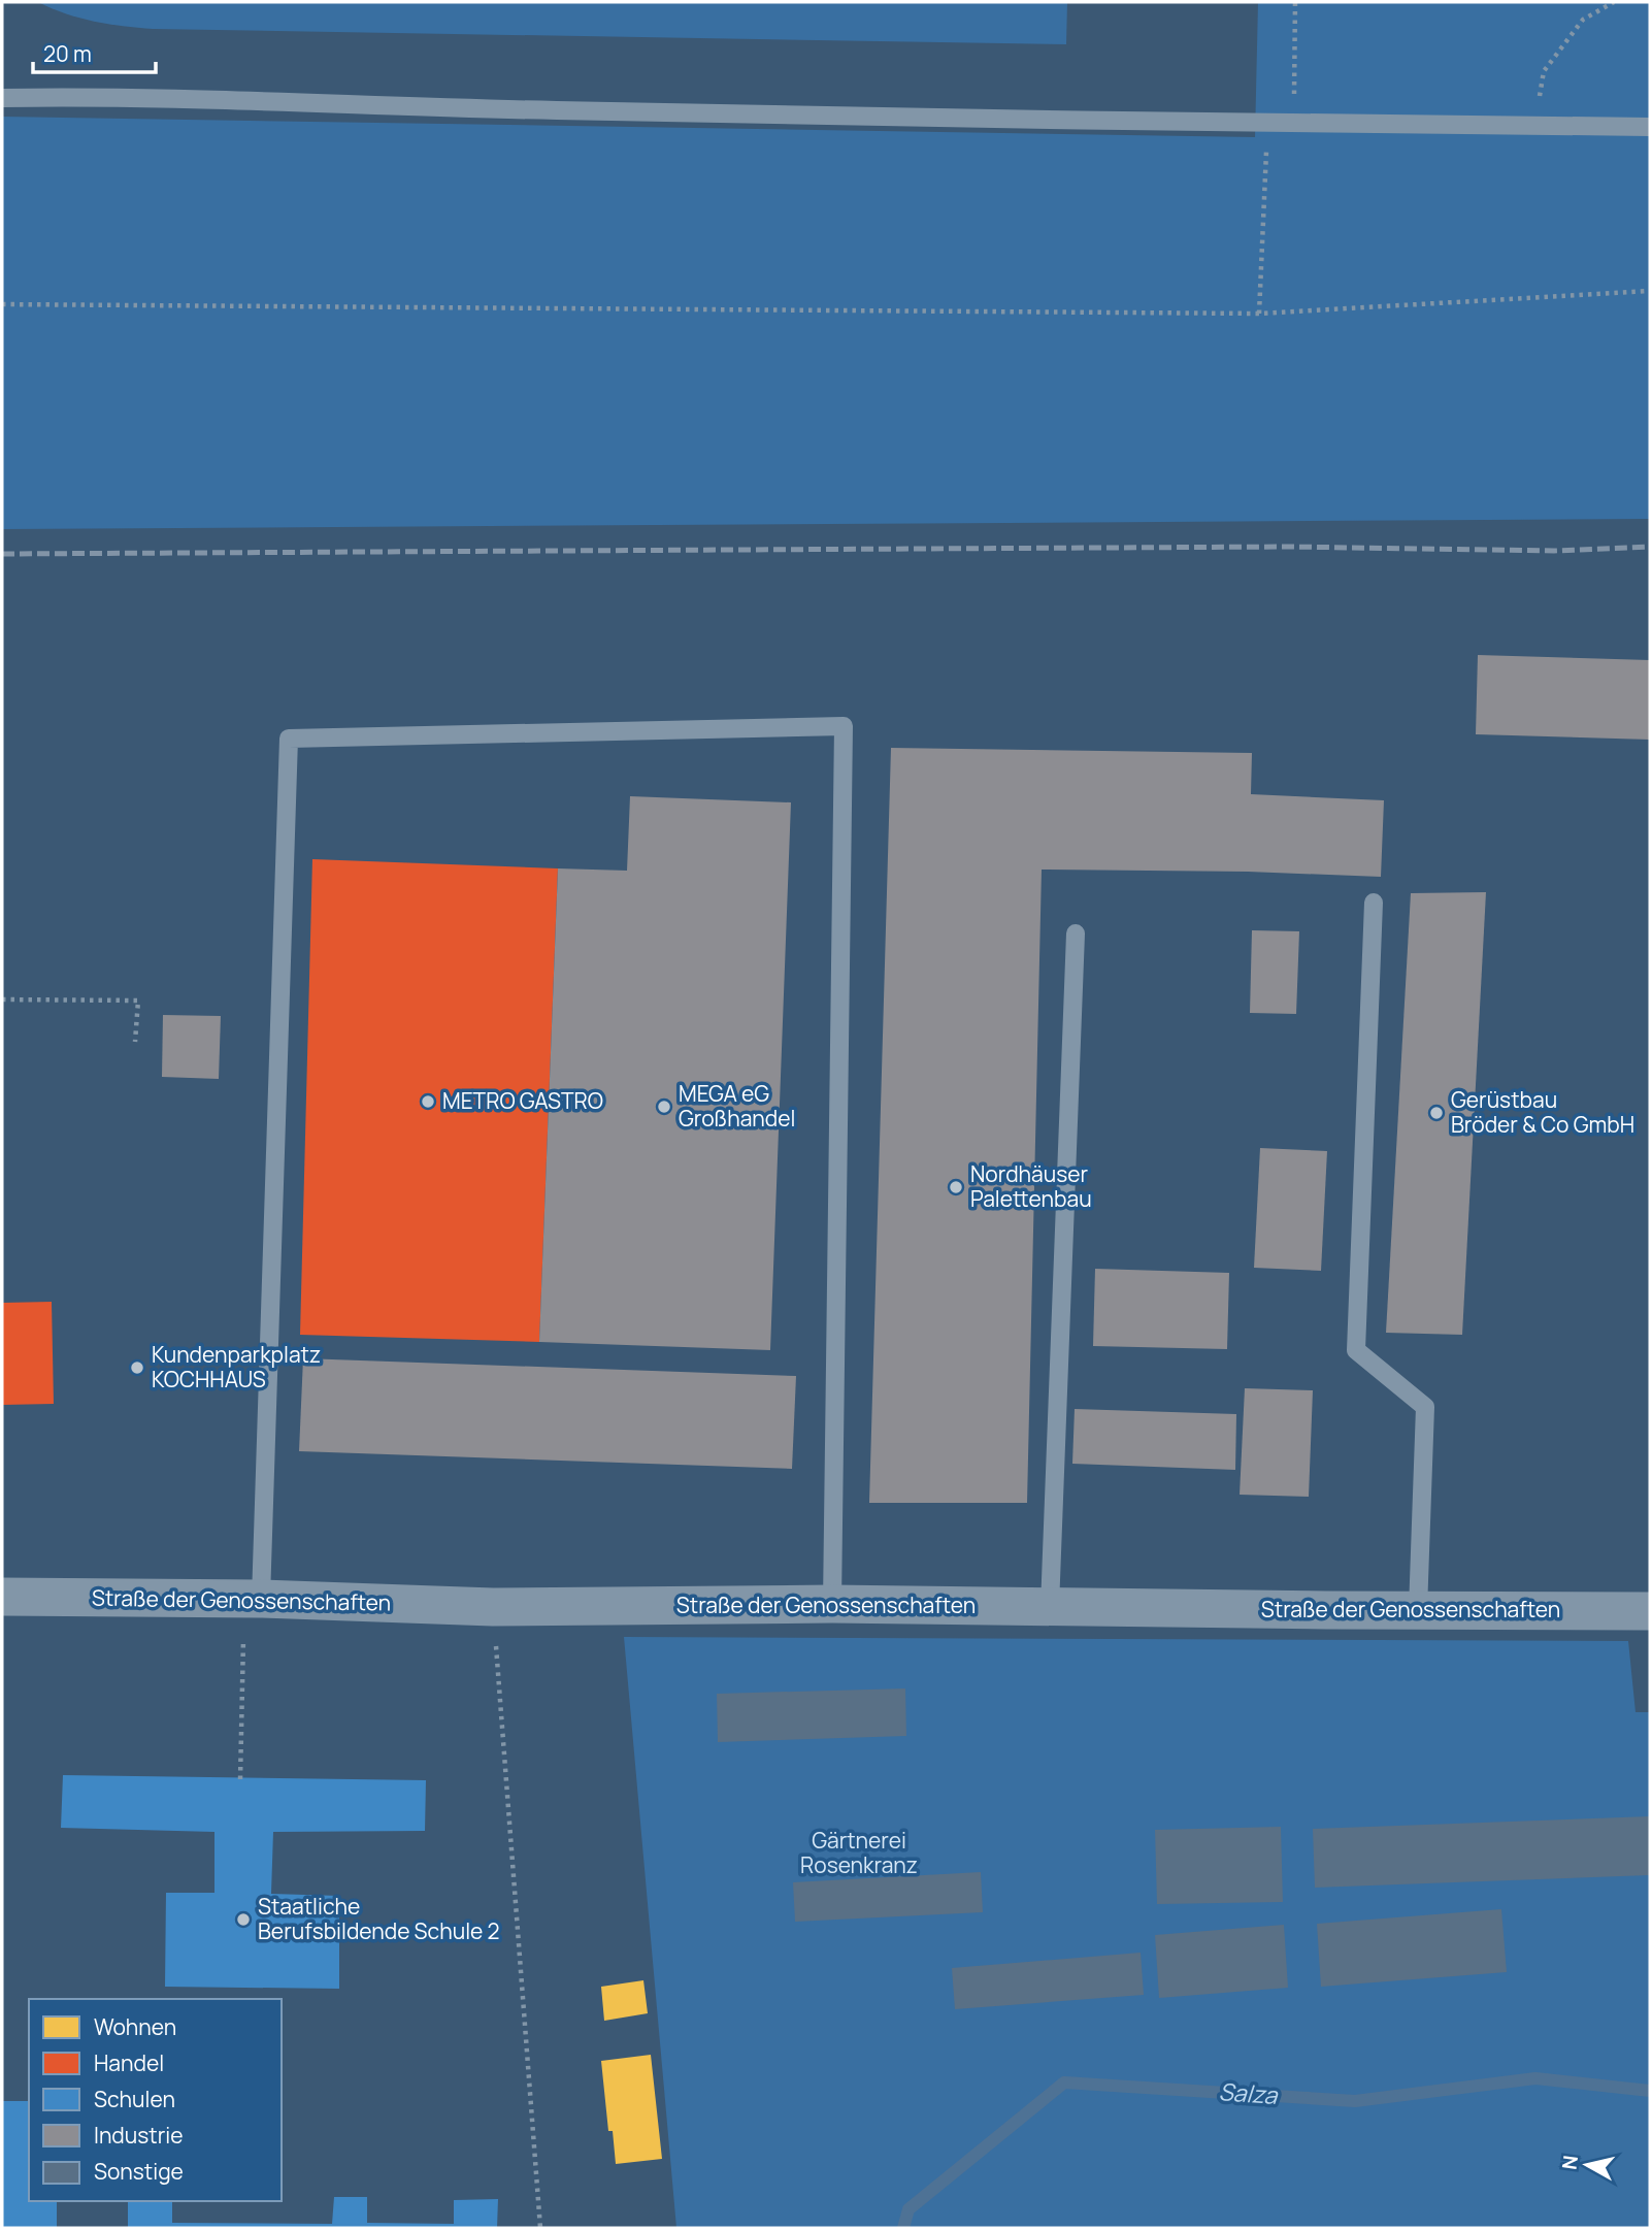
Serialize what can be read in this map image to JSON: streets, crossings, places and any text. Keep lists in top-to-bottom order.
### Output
{
  "streets": {
    "street": ["Straße der Genossenschaften"]
  },
  "water": ["Salza"],
  "parks": ["Gärtnerei Rosenkranz"],
  "places": [
    "METRO GASTRO",
    "MEGA eG Großhandel",
    "Gerüstbau Bröder & Co GmbH",
    "Nordhäuser Palettenbau",
    "Kundenparkplatz KOCHHAUS",
    "Staatliche Berufsbildende Schule 2"
  ],
  "legend": [
    "Wohnen",
    "Handel",
    "Schulen",
    "Industrie",
    "Sonstige"
  ],
  "scale_bar": "20 m",
  "north": "left"
}
